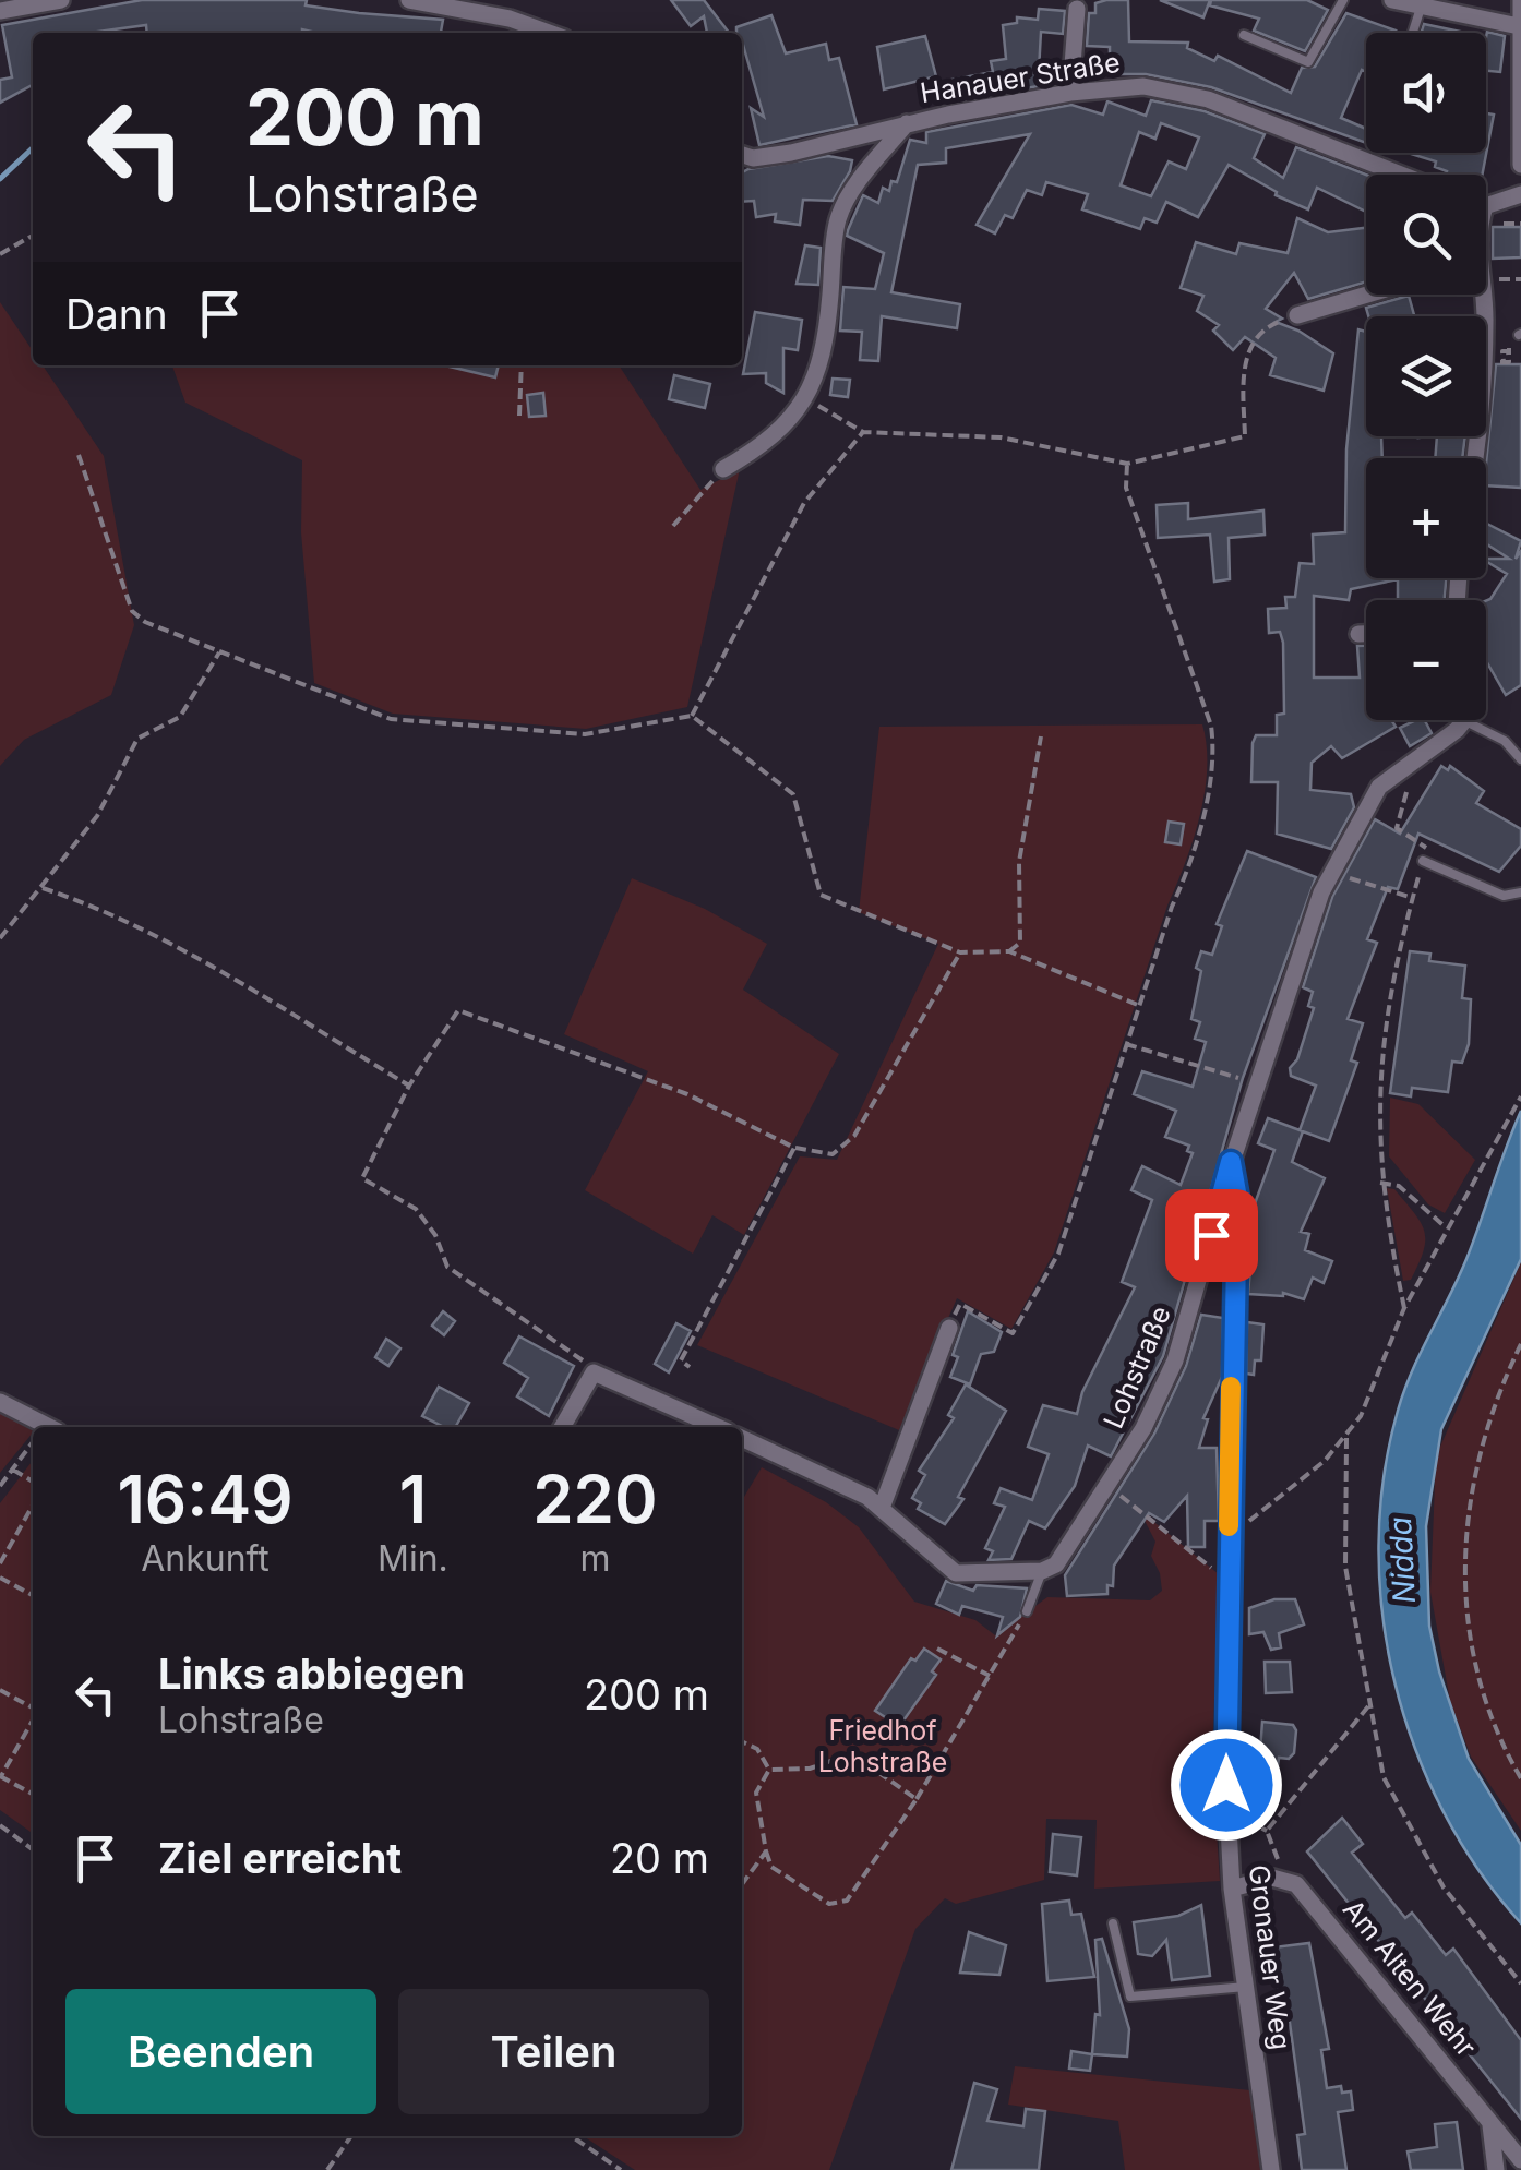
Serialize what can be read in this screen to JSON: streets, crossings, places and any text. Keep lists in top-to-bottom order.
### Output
{
  "streets": {
    "street": [
      "Hanauer Straße",
      "Lohstraße",
      "Gronauer Weg",
      "Am Alten Wehr"
    ]
  },
  "crossings": [
    ["Lohstraße", "Gronauer Weg"]
  ],
  "water": ["Nidda"],
  "parks": ["Friedhof Lohstraße"],
  "page": {
    "map_buttons": ["+", "−"],
    "turn": ["200 m", "Lohstraße"],
    "then": "Dann",
    "eta": [
      "16:49",
      "Ankunft",
      "1",
      "Min.",
      "220",
      "m"
    ],
    "list": [
      {
        "name": "Links abbiegen",
        "note": "Lohstraße",
        "value": "200 m"
      },
      {
        "name": "Ziel erreicht",
        "value": "20 m"
      }
    ],
    "buttons": ["Beenden", "Teilen"]
  }
}
